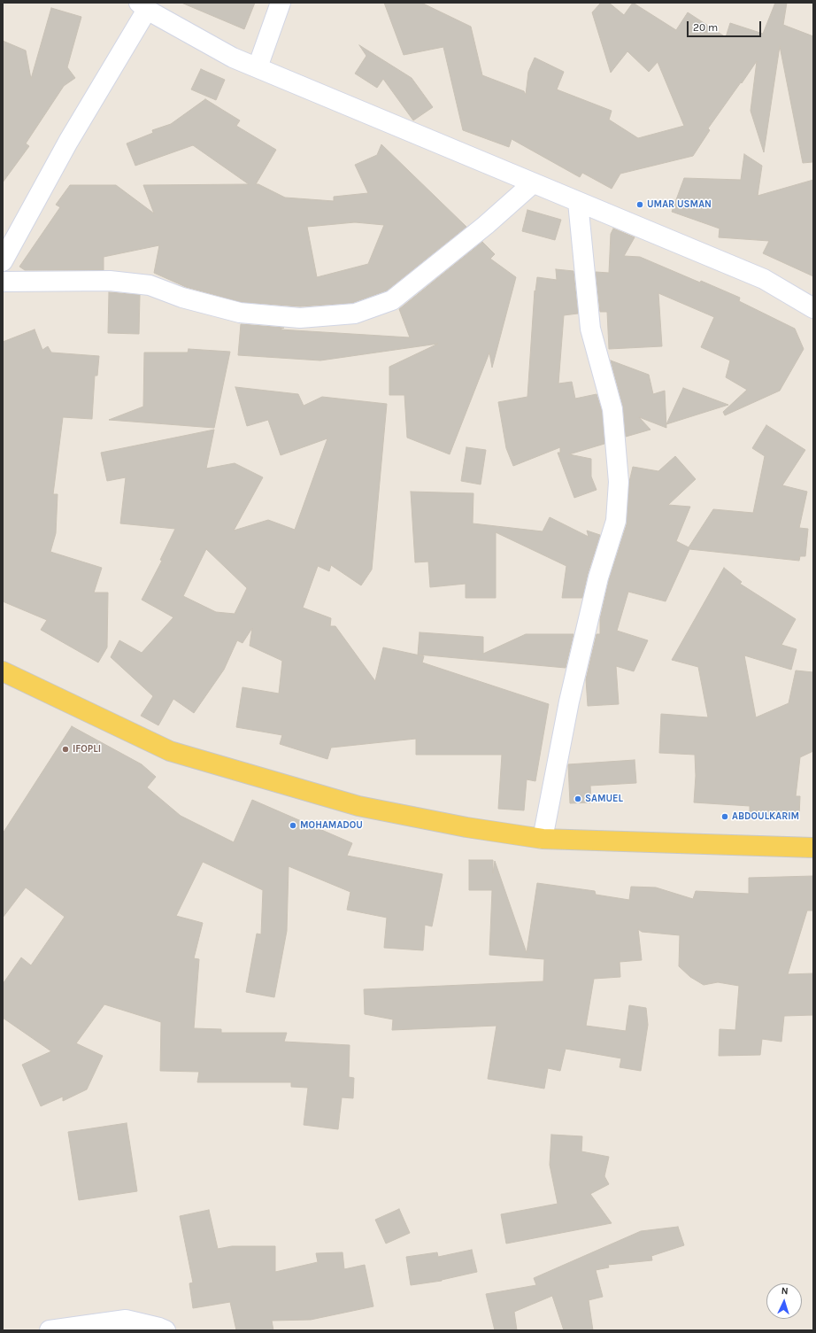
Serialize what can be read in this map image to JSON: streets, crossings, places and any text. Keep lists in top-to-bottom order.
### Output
{
  "places": [
    "UMAR USMAN",
    "IFOPLI",
    "SAMUEL",
    "ABDOULKARIM",
    "MOHAMADOU"
  ],
  "scale_bar": "20 m",
  "north": "top"
}
